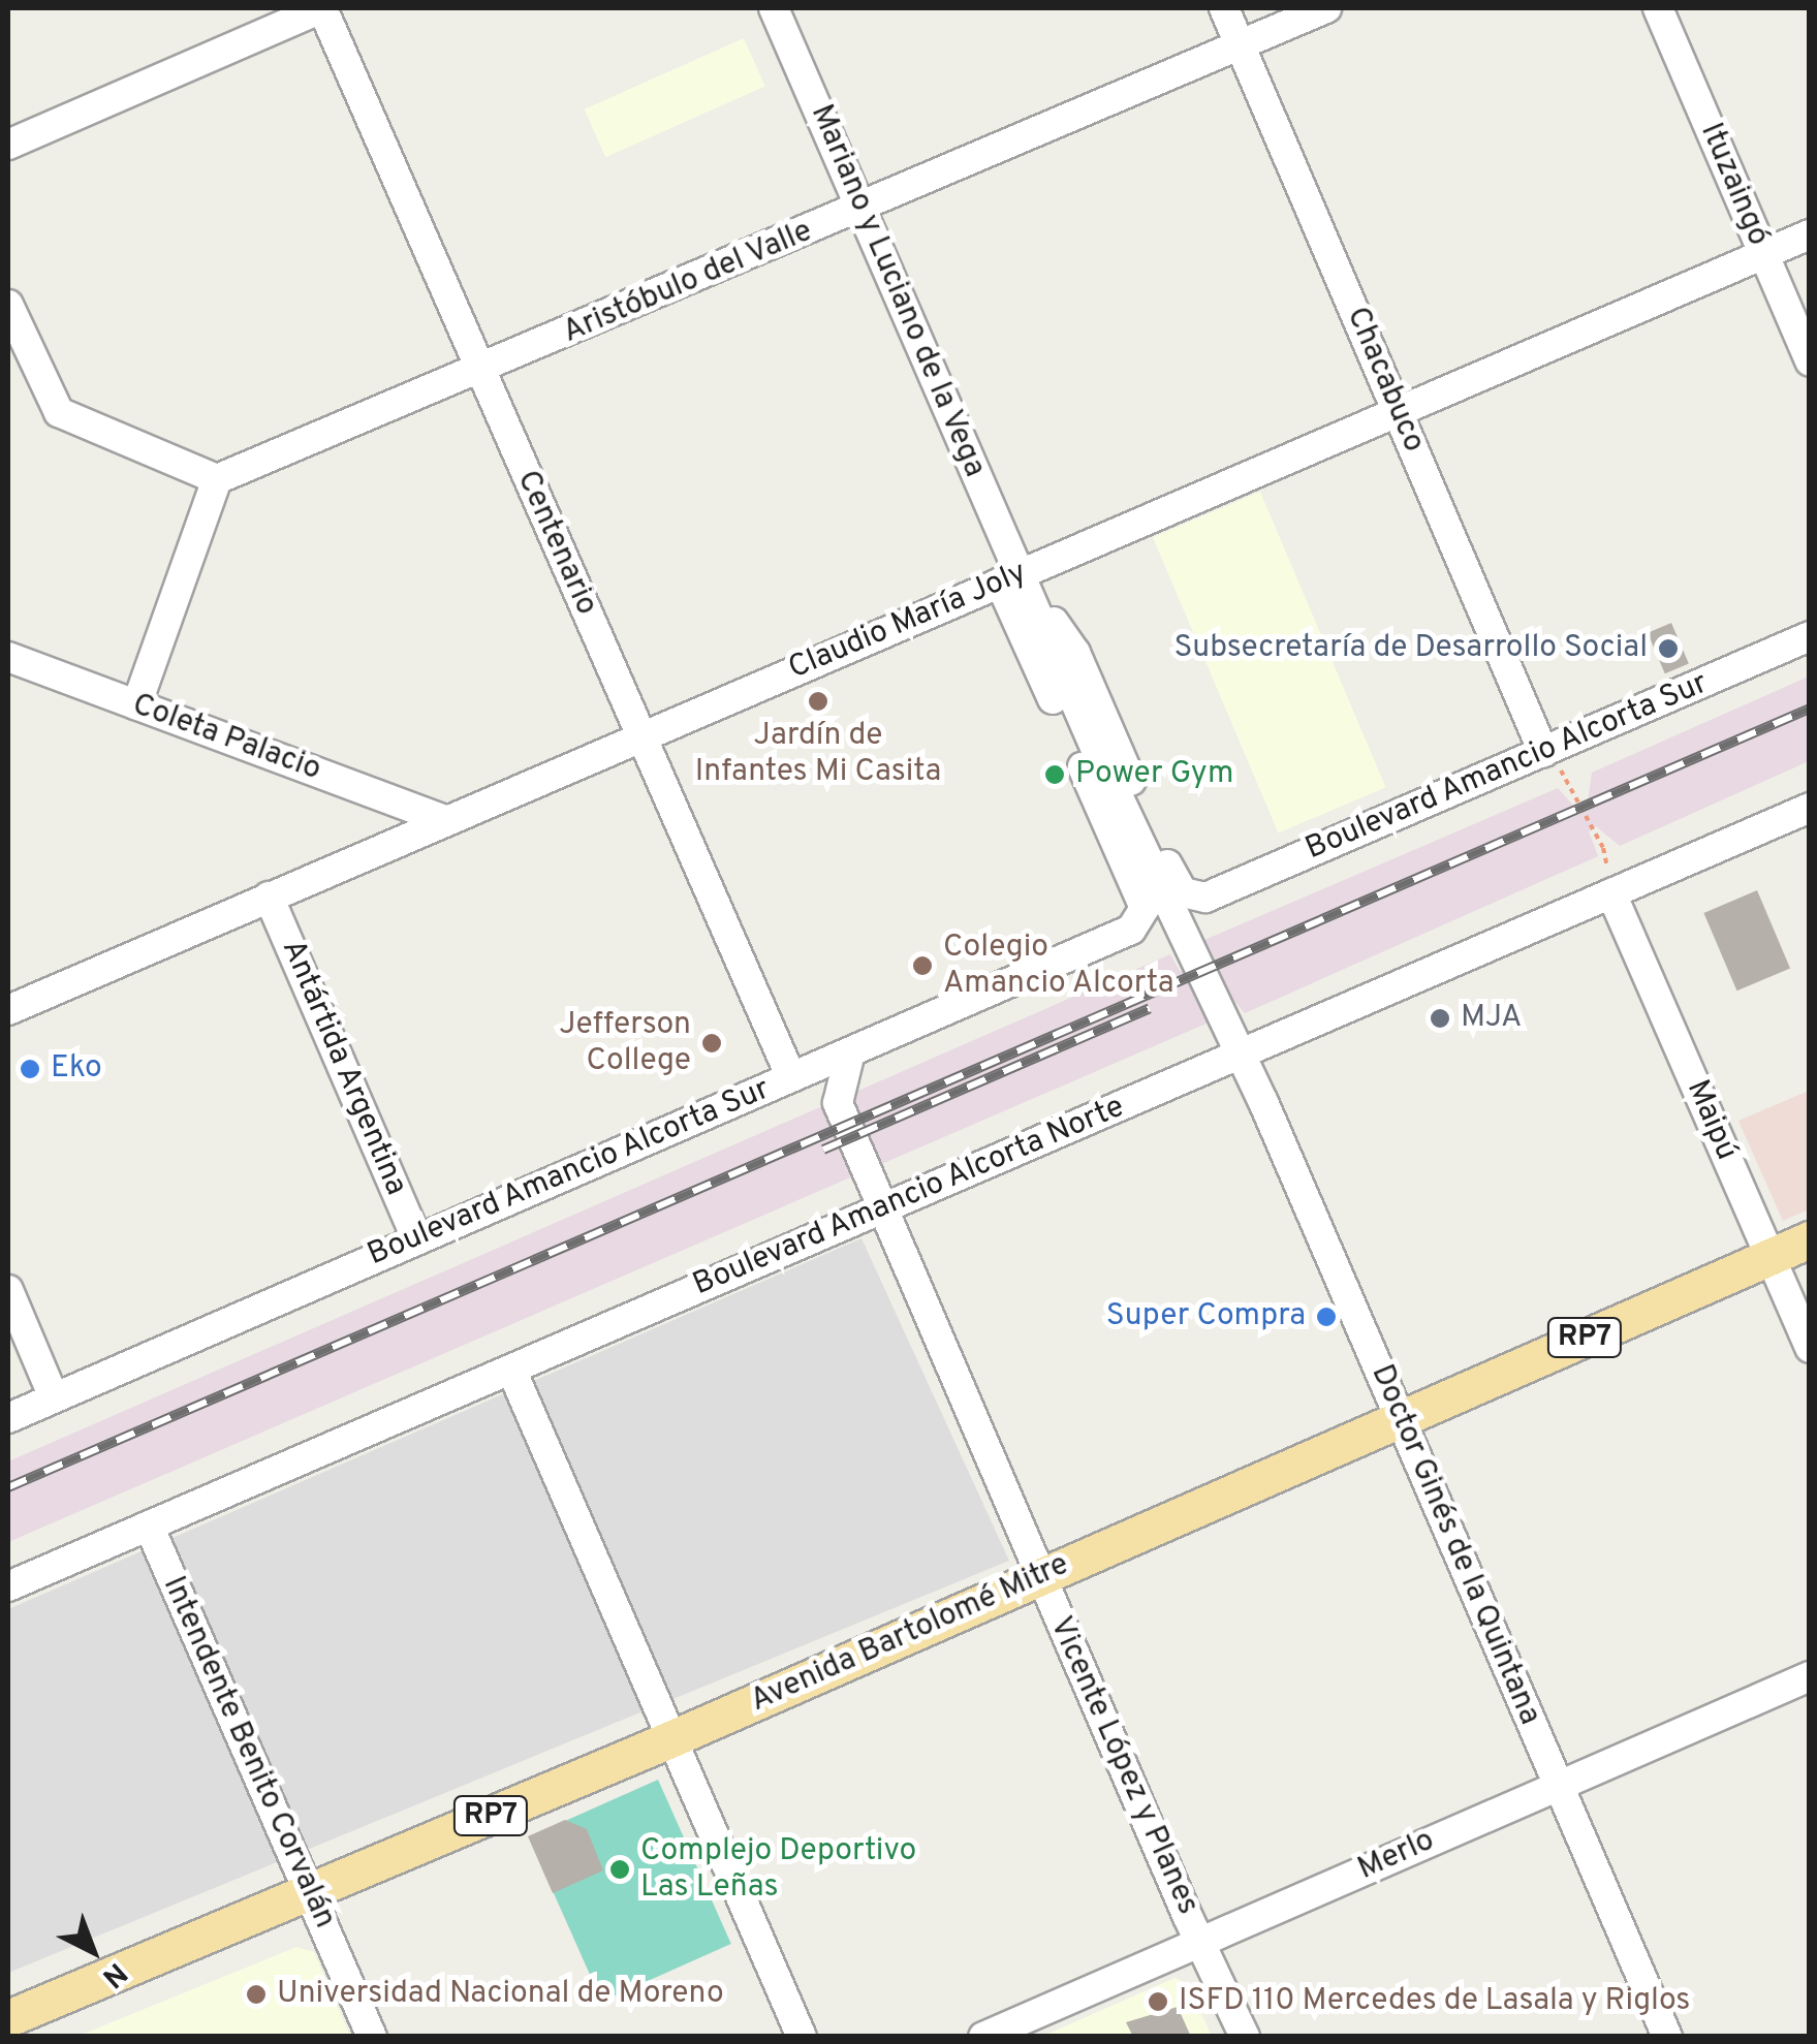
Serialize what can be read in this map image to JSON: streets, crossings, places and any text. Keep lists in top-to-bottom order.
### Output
{
  "streets": {
    "main road": ["RP7", "Avenida Bartolomé Mitre"],
    "street": [
      "Ituzaingó",
      "Aristóbulo del Valle",
      "Mariano y Luciano de la Vega",
      "Chacabuco",
      "Centenario",
      "Claudio María Joly",
      "Coleta Palacio",
      "Boulevard Amancio Alcorta Sur",
      "Antártida Argentina",
      "Maipú",
      "Boulevard Amancio Alcorta Norte",
      "Doctor Ginés de la Quintana",
      "Intendente Benito Corvalán",
      "Vicente López y Planes",
      "Merlo"
    ]
  },
  "crossings": [
    ["Ituzaingó", "Claudio María Joly"],
    ["Aristóbulo del Valle", "Mariano y Luciano de la Vega"],
    ["Aristóbulo del Valle", "Chacabuco"],
    ["Aristóbulo del Valle", "Centenario"],
    ["Mariano y Luciano de la Vega", "Claudio María Joly"],
    ["Mariano y Luciano de la Vega", "Boulevard Amancio Alcorta Sur"],
    ["Mariano y Luciano de la Vega", "Doctor Ginés de la Quintana"],
    ["Chacabuco", "Claudio María Joly"],
    ["Chacabuco", "Boulevard Amancio Alcorta Sur"],
    ["Centenario", "Claudio María Joly"],
    ["Centenario", "Boulevard Amancio Alcorta Sur"],
    ["Claudio María Joly", "Coleta Palacio"],
    ["Claudio María Joly", "Antártida Argentina"],
    ["Boulevard Amancio Alcorta Sur", "Antártida Argentina"],
    ["Maipú", "Boulevard Amancio Alcorta Norte"],
    ["Maipú", "Avenida Bartolomé Mitre"],
    ["Boulevard Amancio Alcorta Norte", "Doctor Ginés de la Quintana"],
    ["Boulevard Amancio Alcorta Norte", "Intendente Benito Corvalán"],
    ["Boulevard Amancio Alcorta Norte", "Vicente López y Planes"],
    ["Doctor Ginés de la Quintana", "Avenida Bartolomé Mitre"],
    ["Doctor Ginés de la Quintana", "Merlo"],
    ["Avenida Bartolomé Mitre", "Intendente Benito Corvalán"],
    ["Avenida Bartolomé Mitre", "Vicente López y Planes"],
    ["Vicente López y Planes", "Merlo"]
  ],
  "places": [
    "Subsecretaría de Desarrollo Social",
    "Jardín de Infantes Mi Casita",
    "Power Gym",
    "Colegio Amancio Alcorta",
    "MJA",
    "Jefferson College",
    "Eko",
    "Super Compra",
    "Complejo Deportivo Las Leñas",
    "Universidad Nacional de Moreno",
    "ISFD 110 Mercedes de Lasala y Riglos"
  ],
  "north": "bottom right"
}
